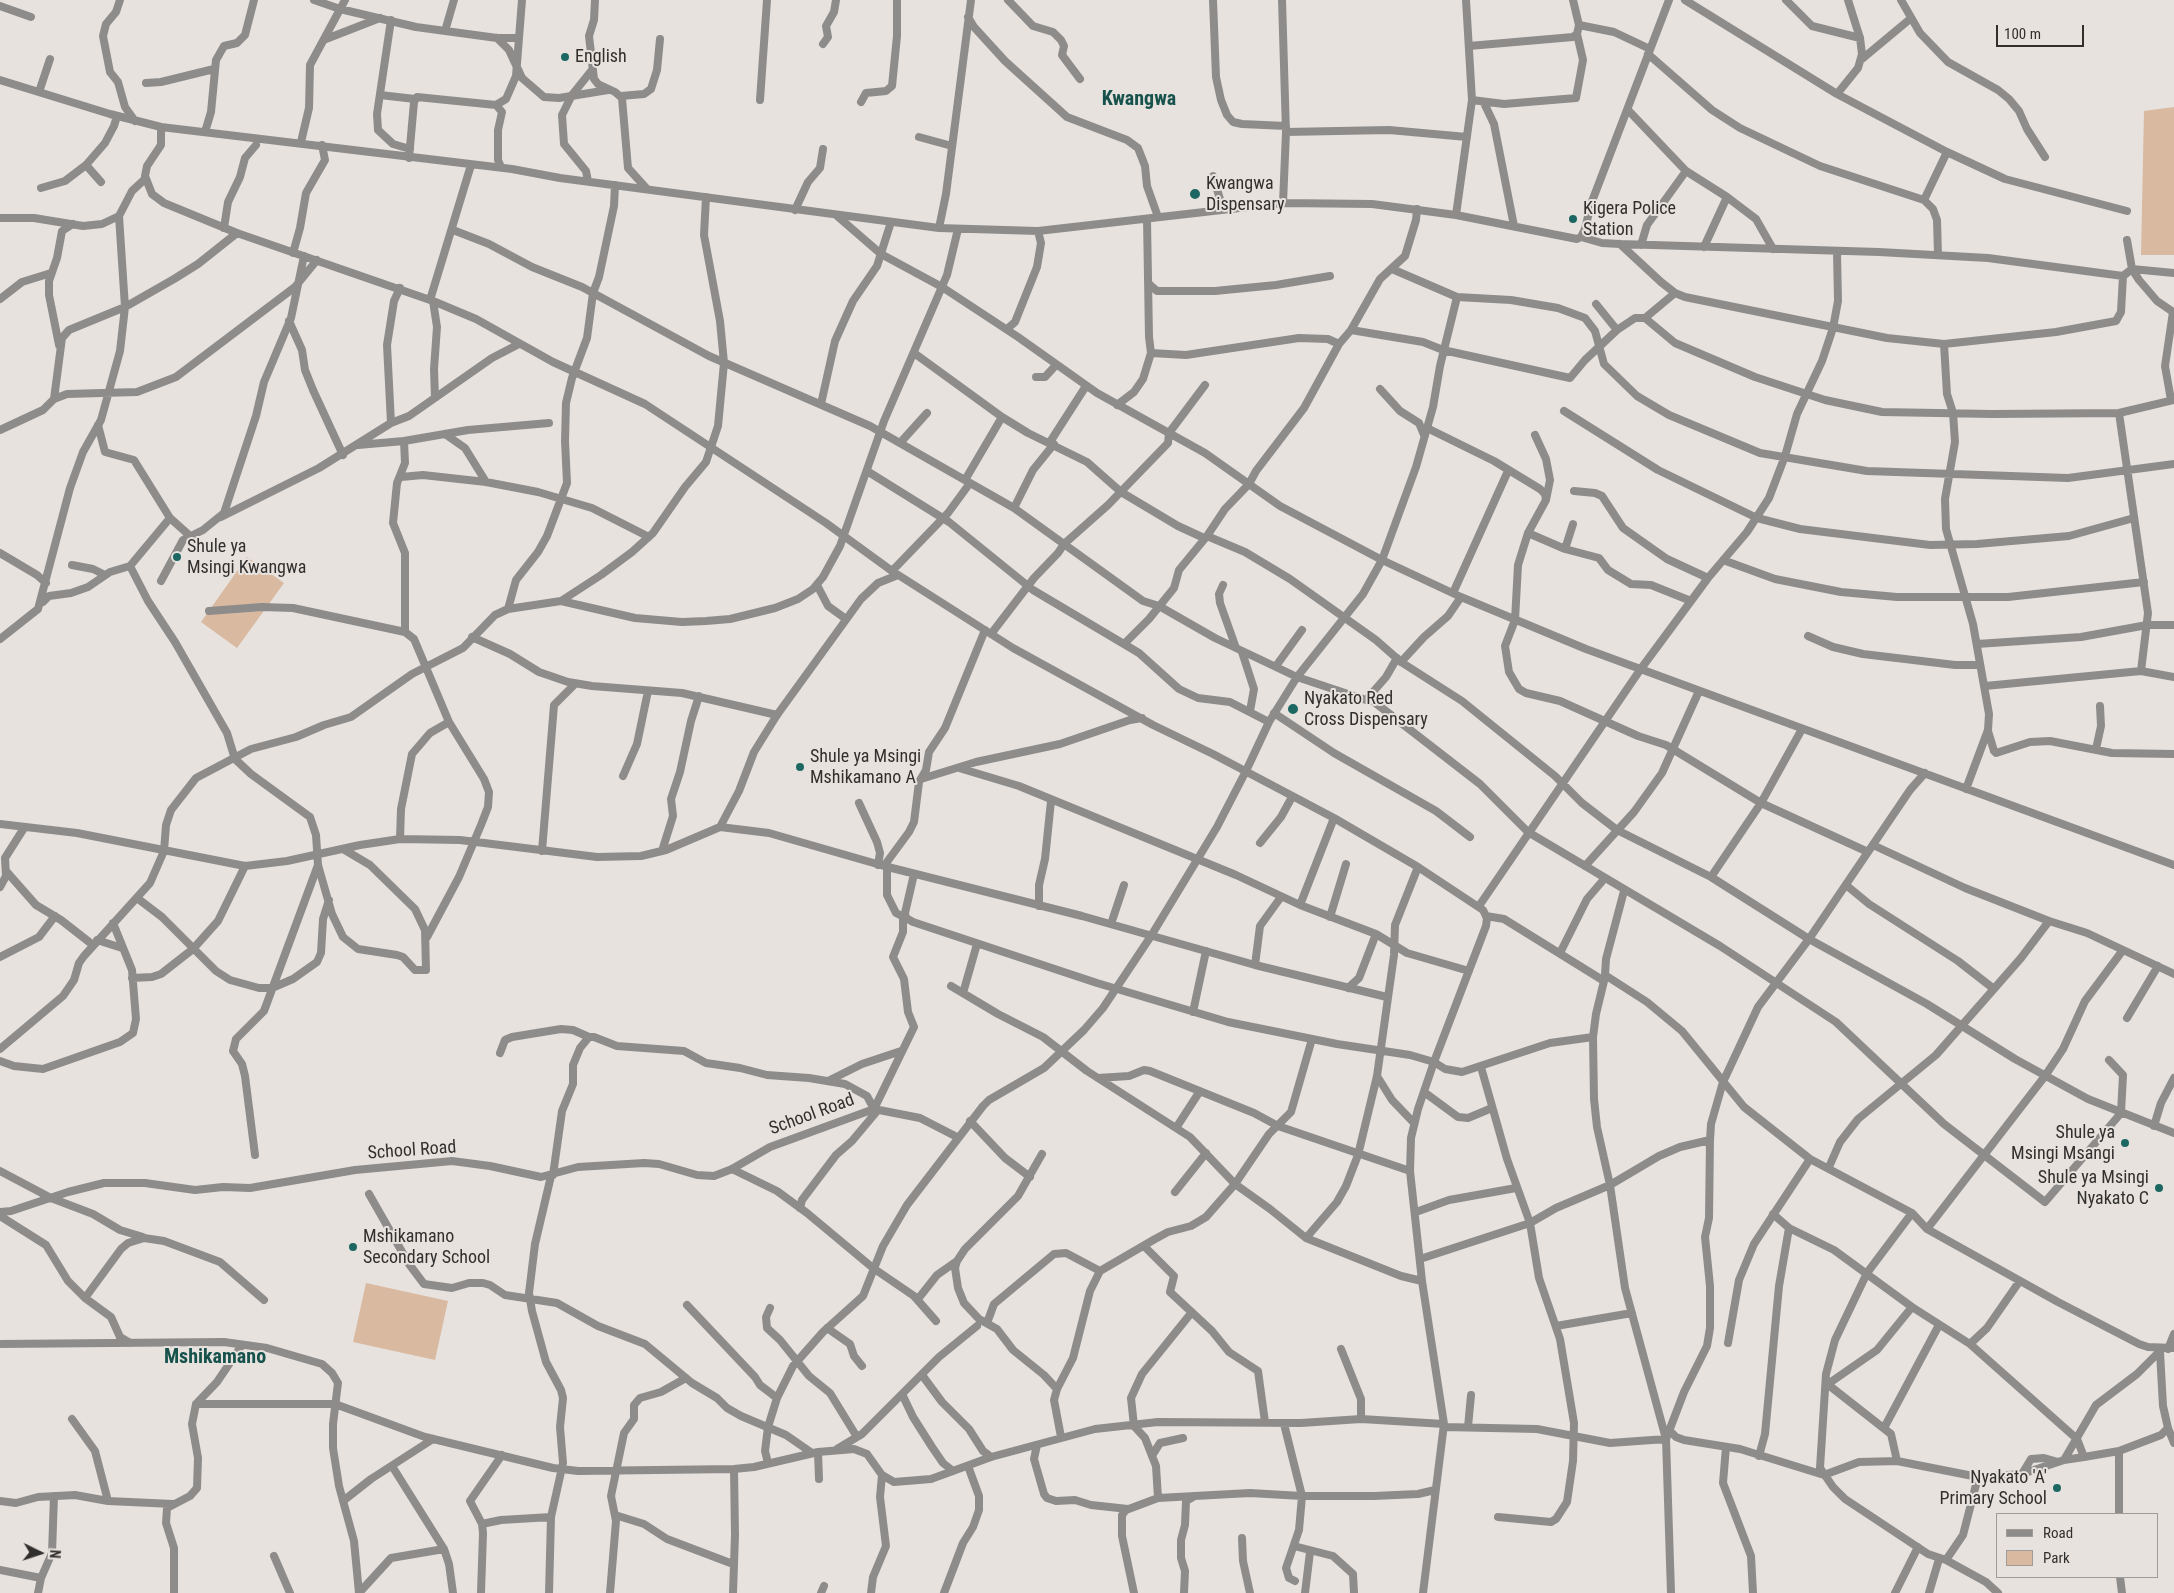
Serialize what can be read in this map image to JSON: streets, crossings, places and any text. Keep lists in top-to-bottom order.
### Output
{
  "streets": {
    "street": ["School Road"]
  },
  "districts": ["Kwangwa", "Mshikamano"],
  "places": [
    "English",
    "Kwangwa Dispensary",
    "Kigera Police Station",
    "Shule ya Msingi Kwangwa",
    "Nyakato Red Cross Dispensary",
    "Shule ya Msingi Mshikamano A",
    "Shule ya Msingi Msangi",
    "Shule ya Msingi Nyakato C",
    "Mshikamano Secondary School",
    "Nyakato 'A' Primary School"
  ],
  "legend": ["Road", "Park"],
  "scale_bar": "100 m",
  "north": "right"
}
